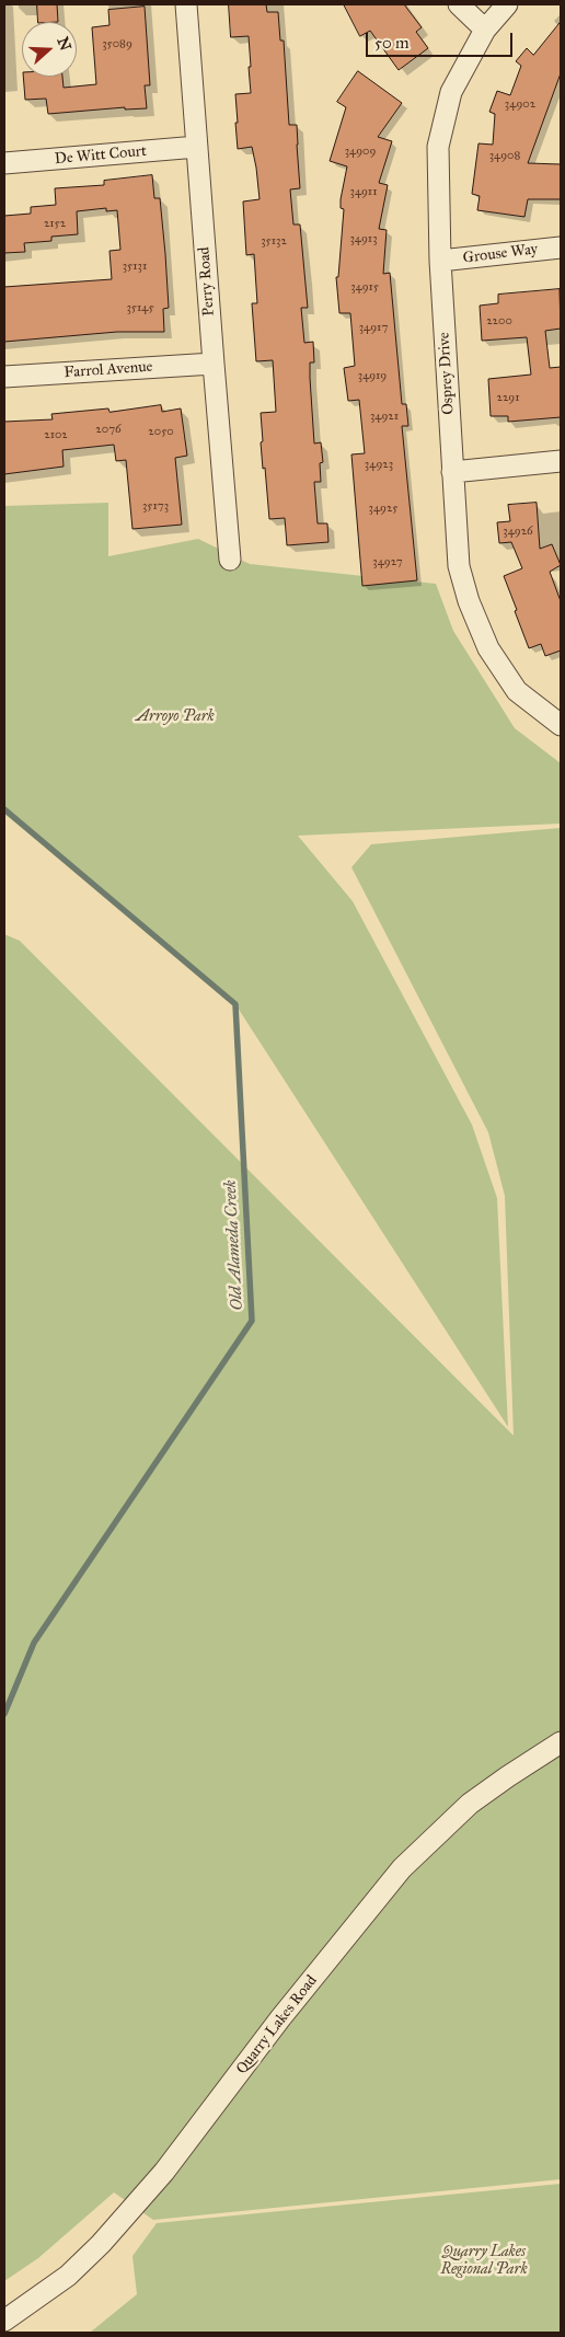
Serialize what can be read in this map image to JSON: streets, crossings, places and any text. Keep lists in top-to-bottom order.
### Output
{
  "streets": {
    "street": [
      "De Witt Court",
      "Grouse Way",
      "Perry Road",
      "Farrol Avenue",
      "Osprey Drive",
      "Quarry Lakes Road"
    ]
  },
  "crossings": [
    ["De Witt Court", "Perry Road"],
    ["Grouse Way", "Osprey Drive"],
    ["Perry Road", "Farrol Avenue"]
  ],
  "water": ["Old Alameda Creek"],
  "parks": ["Arroyo Park", "Quarry Lakes Regional Park"],
  "house_numbers": [
    "35089",
    "34902",
    "34909",
    "34908",
    "34911",
    "2152",
    "34913",
    "35132",
    "35131",
    "34915",
    "35145",
    "2200",
    "34917",
    "34919",
    "2291",
    "34921",
    "2076",
    "2050",
    "2102",
    "34923",
    "35173",
    "34925",
    "34926",
    "34927"
  ],
  "scale_bar": "50 m",
  "north": "right"
}
